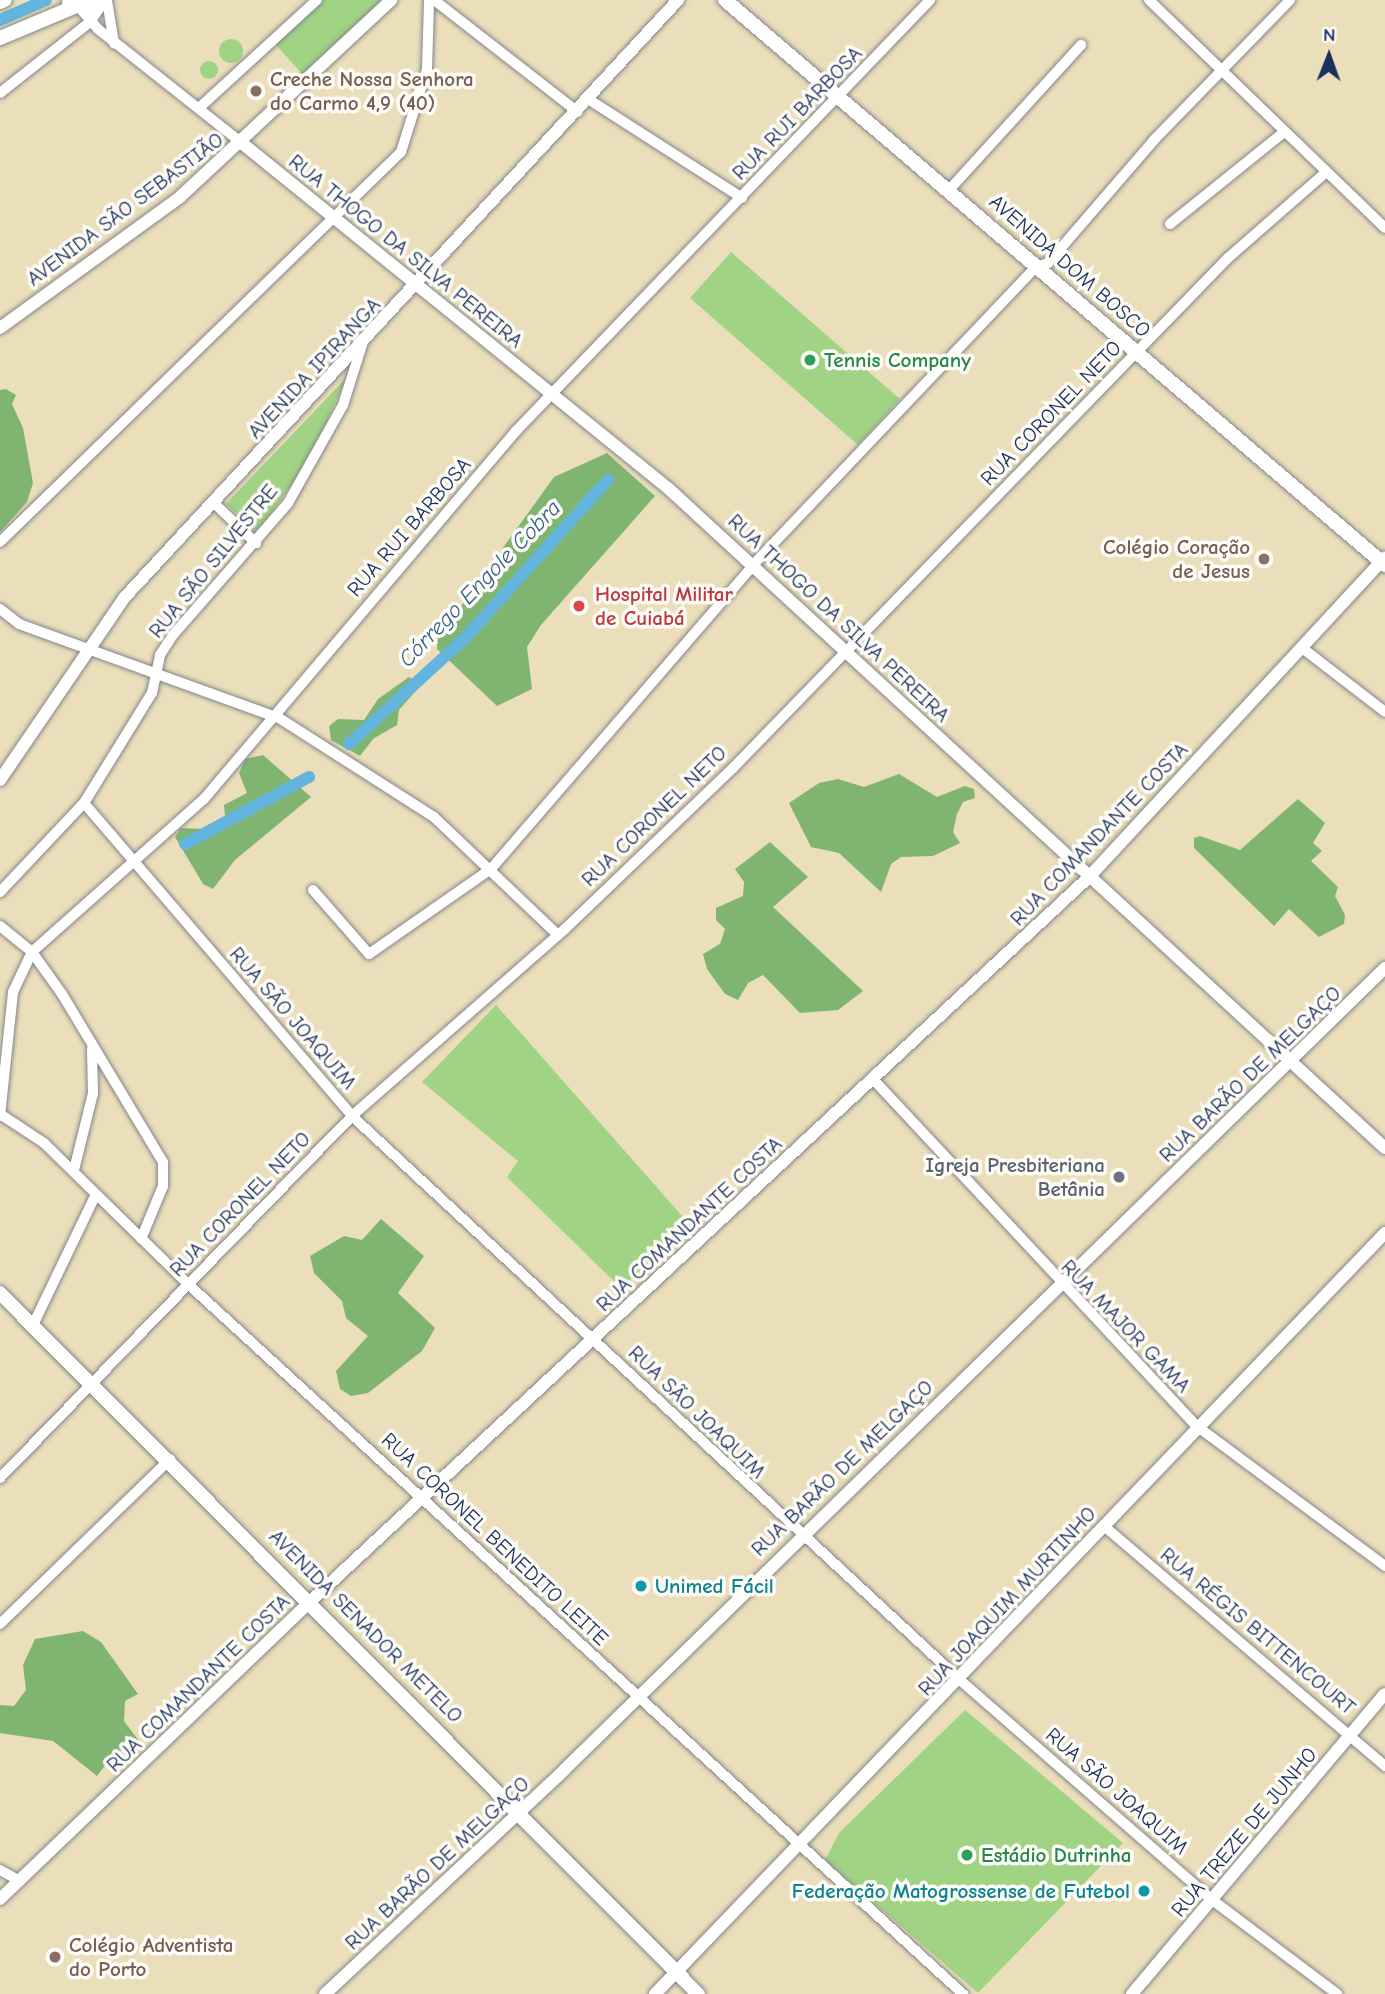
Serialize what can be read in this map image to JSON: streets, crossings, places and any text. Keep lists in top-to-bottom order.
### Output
{
  "streets": {
    "main road": ["AVENIDA DOM BOSCO", "AVENIDA SENADOR METELO"],
    "street": [
      "RUA RUI BARBOSA",
      "AVENIDA SÃO SEBASTIÃO",
      "RUA THOGO DA SILVA PEREIRA",
      "AVENIDA IPIRANGA",
      "RUA CORONEL NETO",
      "RUA SÃO SILVESTRE",
      "RUA COMANDANTE COSTA",
      "RUA SÃO JOAQUIM",
      "RUA BARÃO DE MELGAÇO",
      "RUA MAJOR GAMA",
      "RUA CORONEL BENEDITO LEITE",
      "RUA JOAQUIM MURTINHO",
      "RUA RÉGIS BITTENCOURT",
      "RUA TREZE DE JUNHO"
    ]
  },
  "crossings": [
    ["RUA RUI BARBOSA", "RUA THOGO DA SILVA PEREIRA"],
    ["RUA RUI BARBOSA", "AVENIDA DOM BOSCO"],
    ["RUA RUI BARBOSA", "RUA SÃO JOAQUIM"],
    ["RUA RUI BARBOSA", "RUA CORONEL BENEDITO LEITE"],
    ["AVENIDA SÃO SEBASTIÃO", "RUA THOGO DA SILVA PEREIRA"],
    ["RUA THOGO DA SILVA PEREIRA", "AVENIDA IPIRANGA"],
    ["RUA THOGO DA SILVA PEREIRA", "RUA CORONEL NETO"],
    ["RUA THOGO DA SILVA PEREIRA", "RUA COMANDANTE COSTA"],
    ["RUA THOGO DA SILVA PEREIRA", "RUA BARÃO DE MELGAÇO"],
    ["AVENIDA DOM BOSCO", "RUA CORONEL NETO"],
    ["AVENIDA DOM BOSCO", "RUA COMANDANTE COSTA"],
    ["AVENIDA IPIRANGA", "RUA SÃO SILVESTRE"],
    ["RUA CORONEL NETO", "RUA SÃO JOAQUIM"],
    ["RUA CORONEL NETO", "RUA CORONEL BENEDITO LEITE"],
    ["RUA CORONEL NETO", "AVENIDA SENADOR METELO"],
    ["RUA SÃO SILVESTRE", "RUA SÃO JOAQUIM"],
    ["RUA COMANDANTE COSTA", "RUA SÃO JOAQUIM"],
    ["RUA COMANDANTE COSTA", "RUA MAJOR GAMA"],
    ["RUA COMANDANTE COSTA", "RUA CORONEL BENEDITO LEITE"],
    ["RUA COMANDANTE COSTA", "AVENIDA SENADOR METELO"],
    ["RUA SÃO JOAQUIM", "RUA BARÃO DE MELGAÇO"],
    ["RUA SÃO JOAQUIM", "RUA JOAQUIM MURTINHO"],
    ["RUA SÃO JOAQUIM", "RUA TREZE DE JUNHO"],
    ["RUA BARÃO DE MELGAÇO", "RUA MAJOR GAMA"],
    ["RUA BARÃO DE MELGAÇO", "RUA CORONEL BENEDITO LEITE"],
    ["RUA BARÃO DE MELGAÇO", "AVENIDA SENADOR METELO"],
    ["RUA MAJOR GAMA", "RUA JOAQUIM MURTINHO"],
    ["RUA CORONEL BENEDITO LEITE", "RUA JOAQUIM MURTINHO"],
    ["RUA JOAQUIM MURTINHO", "AVENIDA SENADOR METELO"],
    ["RUA JOAQUIM MURTINHO", "RUA RÉGIS BITTENCOURT"],
    ["RUA RÉGIS BITTENCOURT", "RUA TREZE DE JUNHO"]
  ],
  "water": ["Córrego Engole Cobra"],
  "places": [
    "Creche Nossa Senhora do Carmo 4,9 (40)",
    "Tennis Company",
    "Colégio Coração de Jesus",
    "Hospital Militar de Cuiabá",
    "Igreja Presbiteriana Betânia",
    "Unimed Fácil",
    "Estádio Dutrinha",
    "Federação Matogrossense de Futebol",
    "Colégio Adventista do Porto"
  ],
  "north": "top"
}
